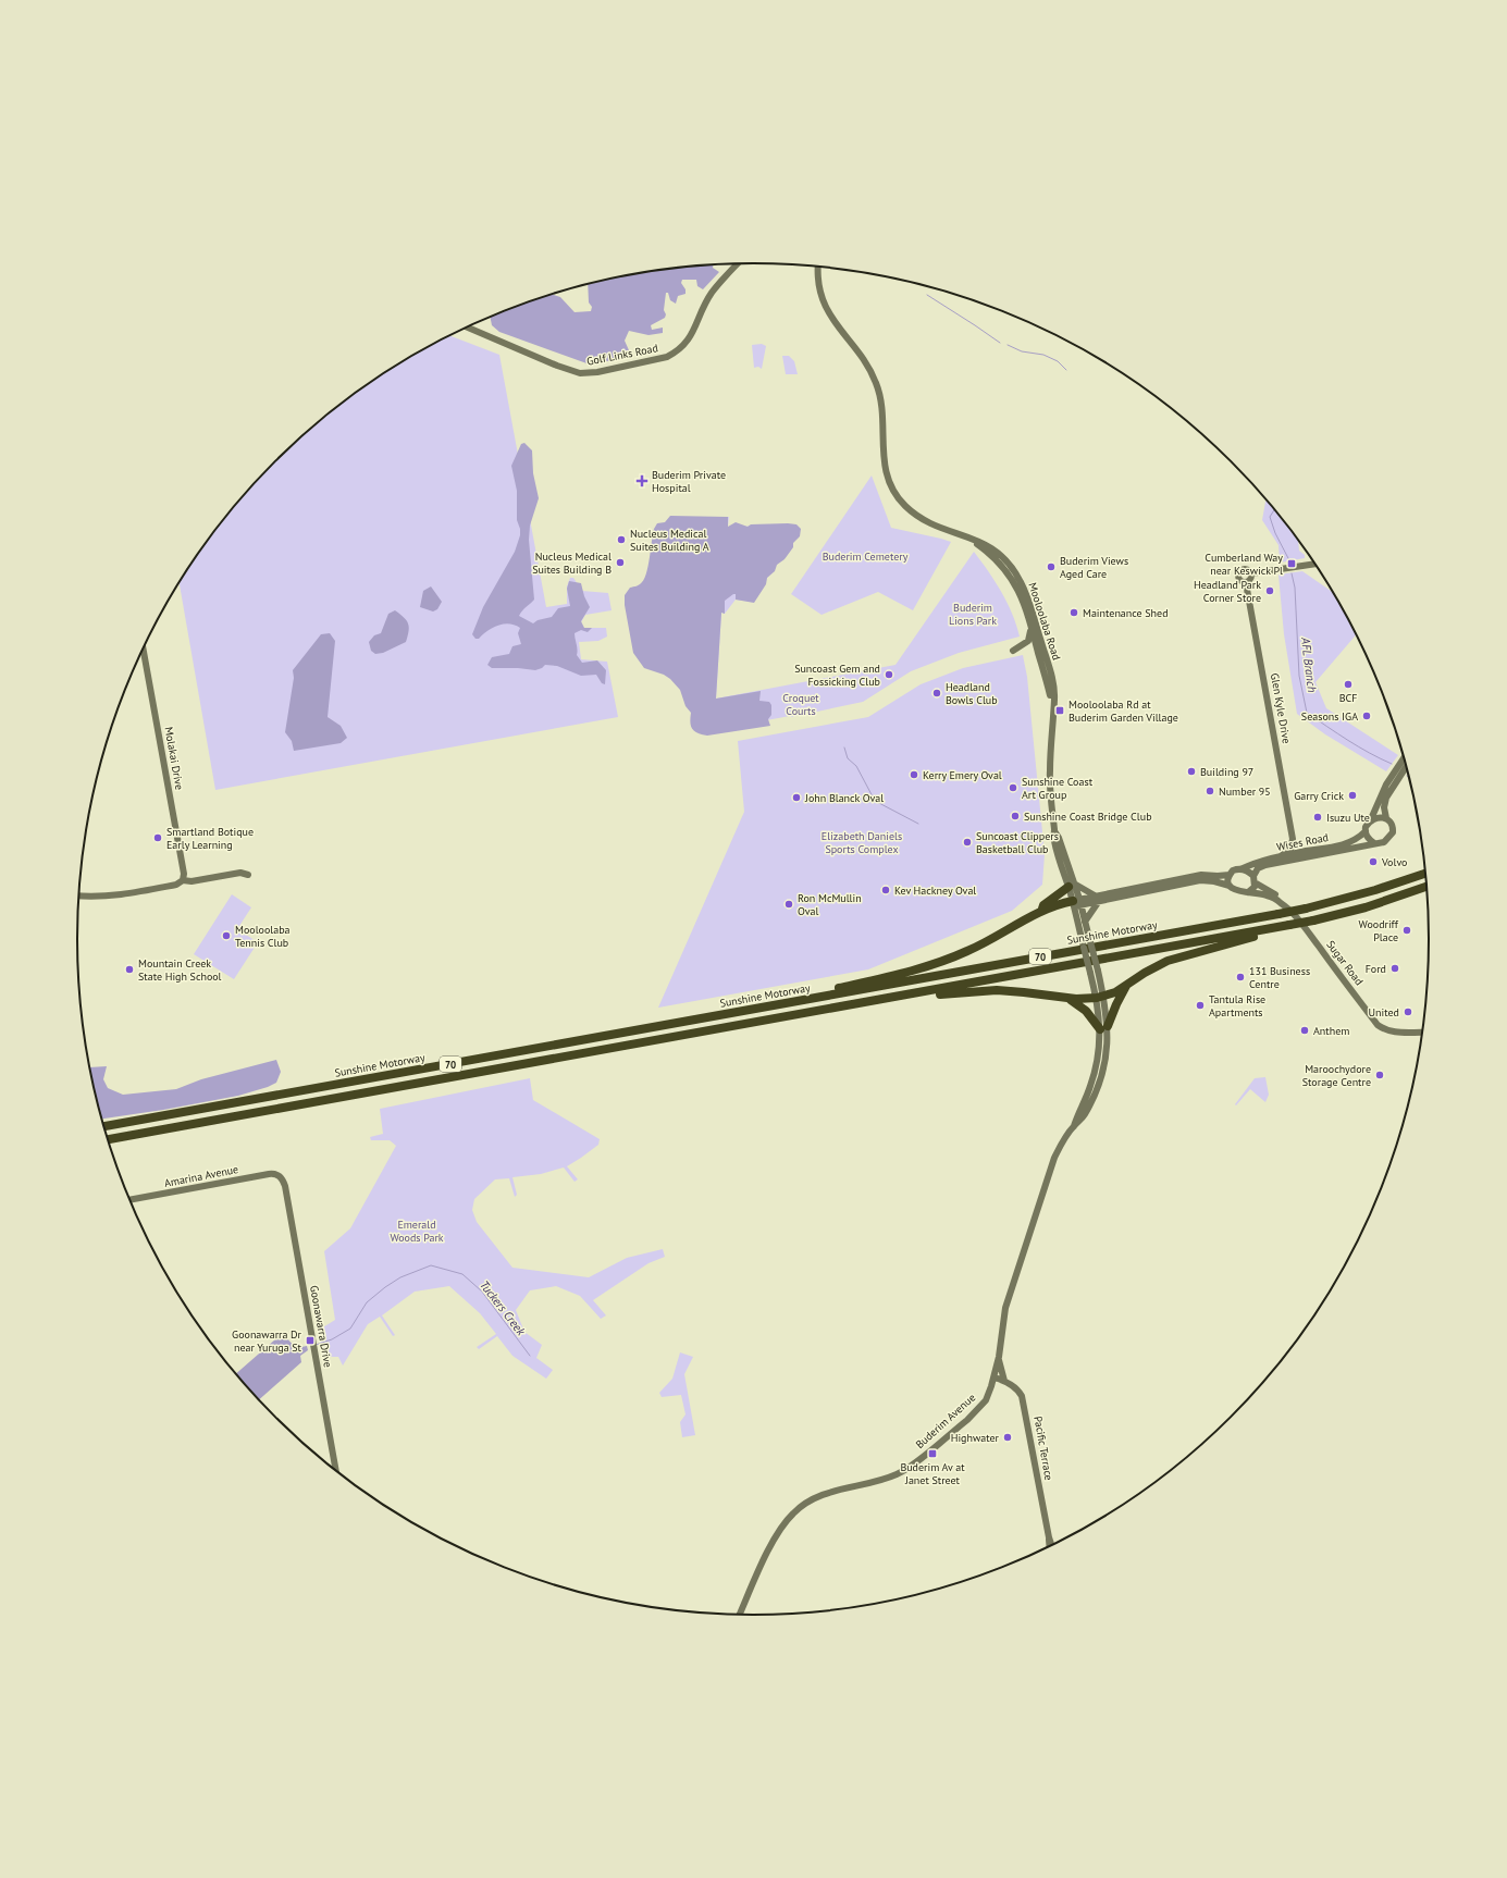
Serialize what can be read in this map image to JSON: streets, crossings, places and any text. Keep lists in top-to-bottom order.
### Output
{
  "streets": {
    "highway": ["Sunshine Motorway", "70"],
    "main road": [
      "Golf Links Road",
      "Mooloolaba Road",
      "Glen Kyle Drive",
      "Molakai Drive",
      "Wises Road",
      "Sugar Road",
      "Amarina Avenue",
      "Goonawarra Drive",
      "Buderim Avenue",
      "Pacific Terrace"
    ]
  },
  "crossings": [
    ["Mooloolaba Road", "Buderim Avenue"],
    ["Wises Road", "Sugar Road"],
    ["Amarina Avenue", "Goonawarra Drive"],
    ["Buderim Avenue", "Pacific Terrace"]
  ],
  "water": ["AFL Branch", "Tuckers Creek"],
  "parks": [
    "Buderim Cemetery",
    "Buderim Lions Park",
    "Croquet Courts",
    "Elizabeth Daniels Sports Complex",
    "Emerald Woods Park"
  ],
  "places": {
    "health": ["Buderim Private Hospital"],
    "other": [
      "Nucleus Medical Suites Building A",
      "Nucleus Medical Suites Building B",
      "Buderim Views Aged Care",
      "Headland Park Corner Store",
      "Maintenance Shed",
      "Suncoast Gem and Fossicking Club",
      "BCF",
      "Headland Bowls Club",
      "Seasons IGA",
      "Building 97",
      "Kerry Emery Oval",
      "Sunshine Coast Art Group",
      "Number 95",
      "Garry Crick",
      "John Blanck Oval",
      "Sunshine Coast Bridge Club",
      "Isuzu Ute",
      "Smartland Botique Early Learning",
      "Suncoast Clippers Basketball Club",
      "Volvo",
      "Kev Hackney Oval",
      "Ron McMullin Oval",
      "Woodriff Place",
      "Mooloolaba Tennis Club",
      "Ford",
      "Mountain Creek State High School",
      "131 Business Centre",
      "Tantula Rise Apartments",
      "United",
      "Anthem",
      "Maroochydore Storage Centre",
      "Highwater"
    ],
    "transit": [
      "Cumberland Way near Keswick Pl",
      "Mooloolaba Rd at Buderim Garden Village",
      "Goonawarra Dr near Yuruga St",
      "Buderim Av at Janet Street"
    ]
  }
}
